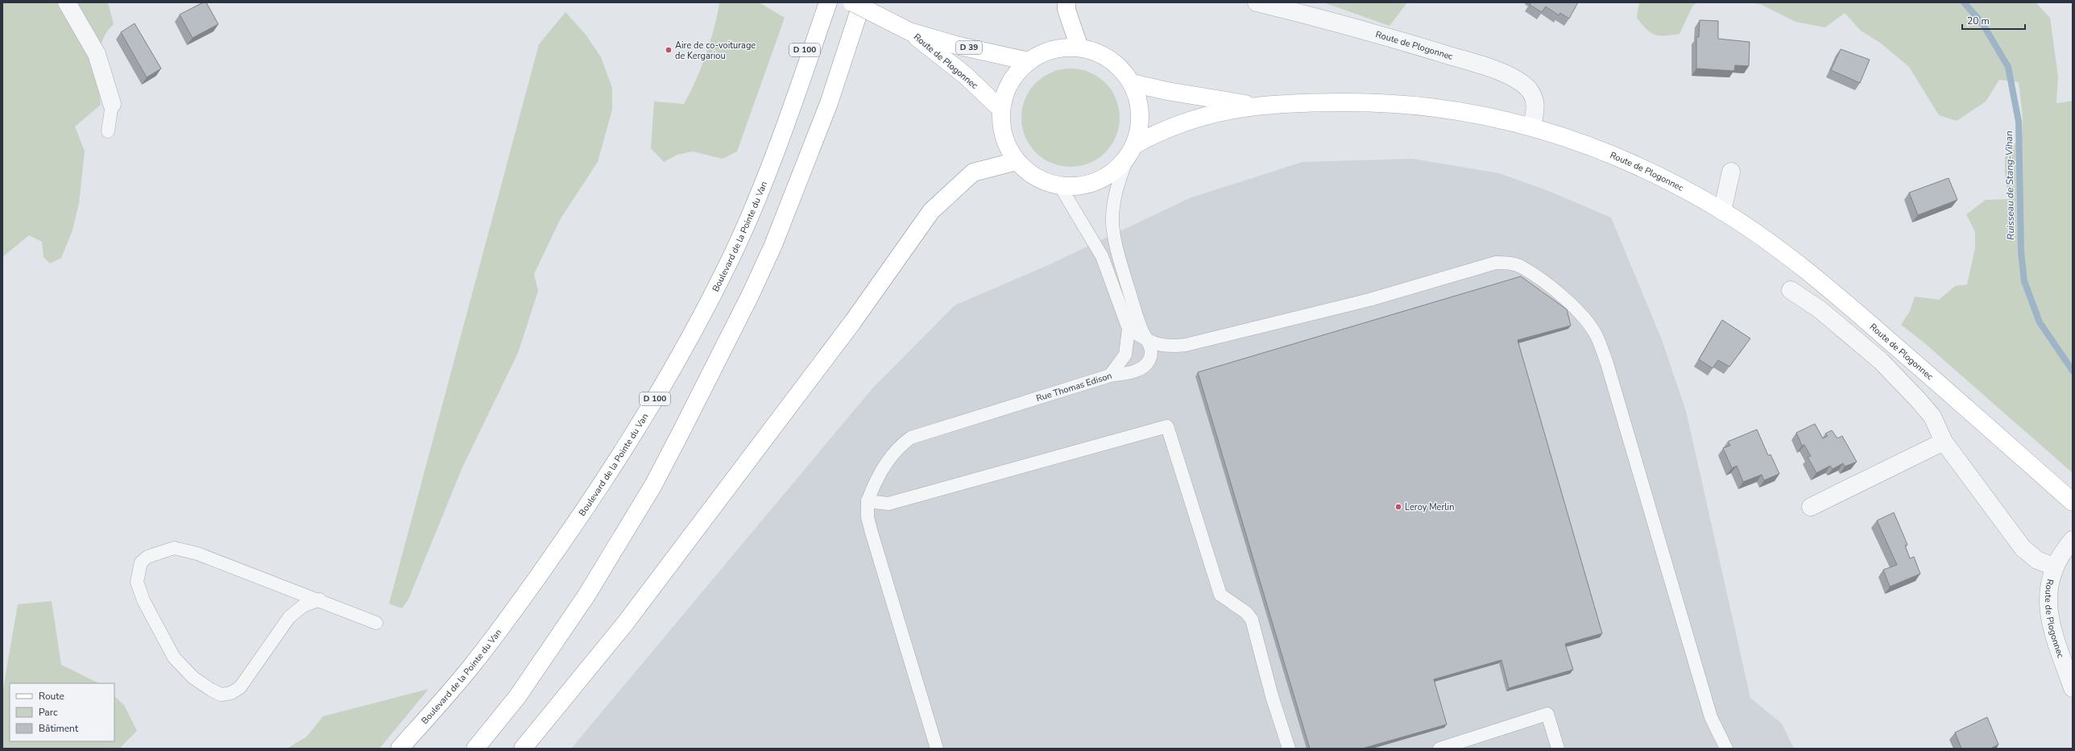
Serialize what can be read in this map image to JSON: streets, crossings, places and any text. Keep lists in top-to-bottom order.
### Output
{
  "streets": {
    "main road": [
      "Route de Plogonnec",
      "D 39",
      "D 100",
      "Boulevard de la Pointe du Van"
    ],
    "lane": ["Rue Thomas Edison"]
  },
  "crossings": [
    ["Route de Plogonnec", "D 39"],
    ["D 100", "Boulevard de la Pointe du Van"]
  ],
  "water": ["Ruisseau de Stang-Vihan"],
  "places": ["Aire de co-voiturage de Kergariou", "Leroy Merlin"],
  "legend": ["Route", "Parc", "Bâtiment"],
  "scale_bar": "20 m"
}
